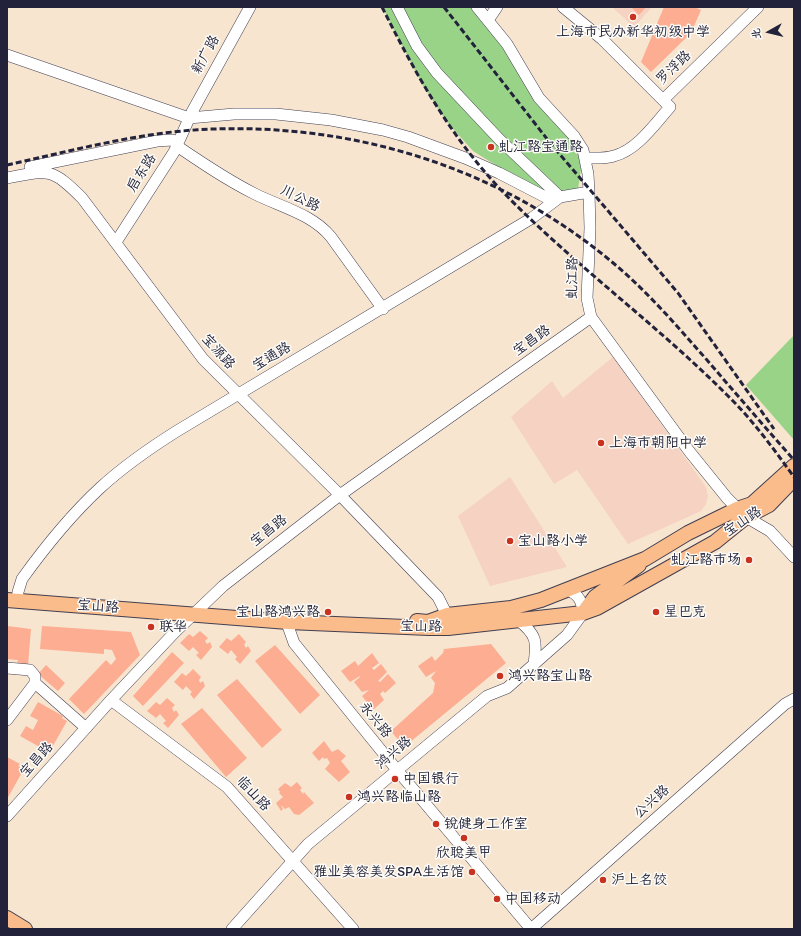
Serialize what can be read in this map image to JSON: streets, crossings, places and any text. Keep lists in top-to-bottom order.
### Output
{
  "streets": {
    "main road": ["宝山路"],
    "street": [
      "新广路",
      "罗浮路",
      "启东路",
      "川公路",
      "虬江路",
      "宝昌路",
      "宝源路",
      "宝通路",
      "永兴路",
      "鸿兴路",
      "临山路",
      "公兴路"
    ]
  },
  "crossings": [
    ["新广路", "启东路"],
    ["罗浮路", "虬江路"],
    ["启东路", "川公路"],
    ["启东路", "宝源路"],
    ["川公路", "宝通路"],
    ["虬江路", "宝昌路"],
    ["虬江路", "宝通路"],
    ["虬江路", "宝山路"],
    ["宝昌路", "宝源路"],
    ["宝昌路", "宝山路"],
    ["宝昌路", "临山路"],
    ["宝源路", "宝通路"],
    ["宝源路", "宝山路"],
    ["宝通路", "宝山路"],
    ["宝山路", "永兴路"],
    ["宝山路", "鸿兴路"],
    ["永兴路", "鸿兴路"],
    ["永兴路", "公兴路"],
    ["鸿兴路", "临山路"]
  ],
  "places": [
    "上海市民办新华初级中学",
    "虬江路宝通路",
    "上海市朝阳中学",
    "宝山路小学",
    "虬江路市场",
    "宝山路鸿兴路",
    "星巴克",
    "联华",
    "鸿兴路宝山路",
    "中国银行",
    "鸿兴路临山路",
    "锐健身工作室",
    "欣聪美甲",
    "雅业美容美发SPA生活馆",
    "沪上名饺",
    "中国移动"
  ],
  "north": "left"
}
